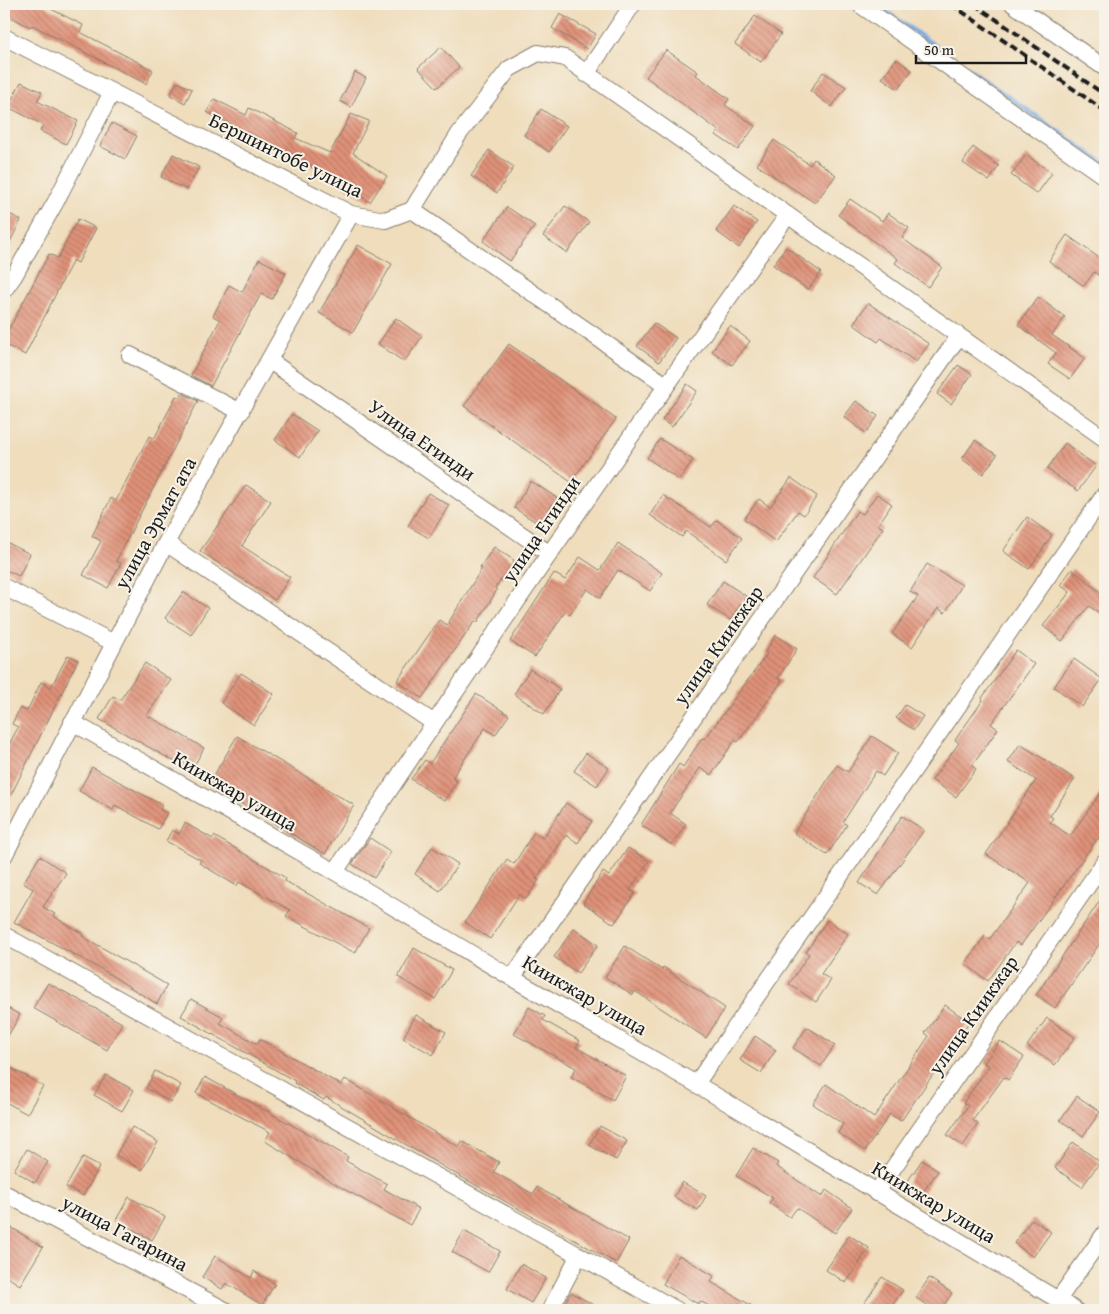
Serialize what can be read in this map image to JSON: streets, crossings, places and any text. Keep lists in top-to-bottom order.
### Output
{
  "streets": {
    "street": [
      "Бершинтобе улица",
      "Улица Егинди",
      "улица Эрмат ата",
      "улица Егинди",
      "улица Киикжар",
      "Киикжар улица",
      "улица Гагарина"
    ]
  },
  "crossings": [
    ["Бершинтобе улица", "улица Эрмат ата"],
    ["Улица Егинди", "улица Эрмат ата"],
    ["Улица Егинди", "улица Егинди"],
    ["улица Эрмат ата", "Киикжар улица"],
    ["улица Егинди", "Киикжар улица"],
    ["улица Киикжар", "Киикжар улица"]
  ],
  "scale_bar": "50 m"
}
